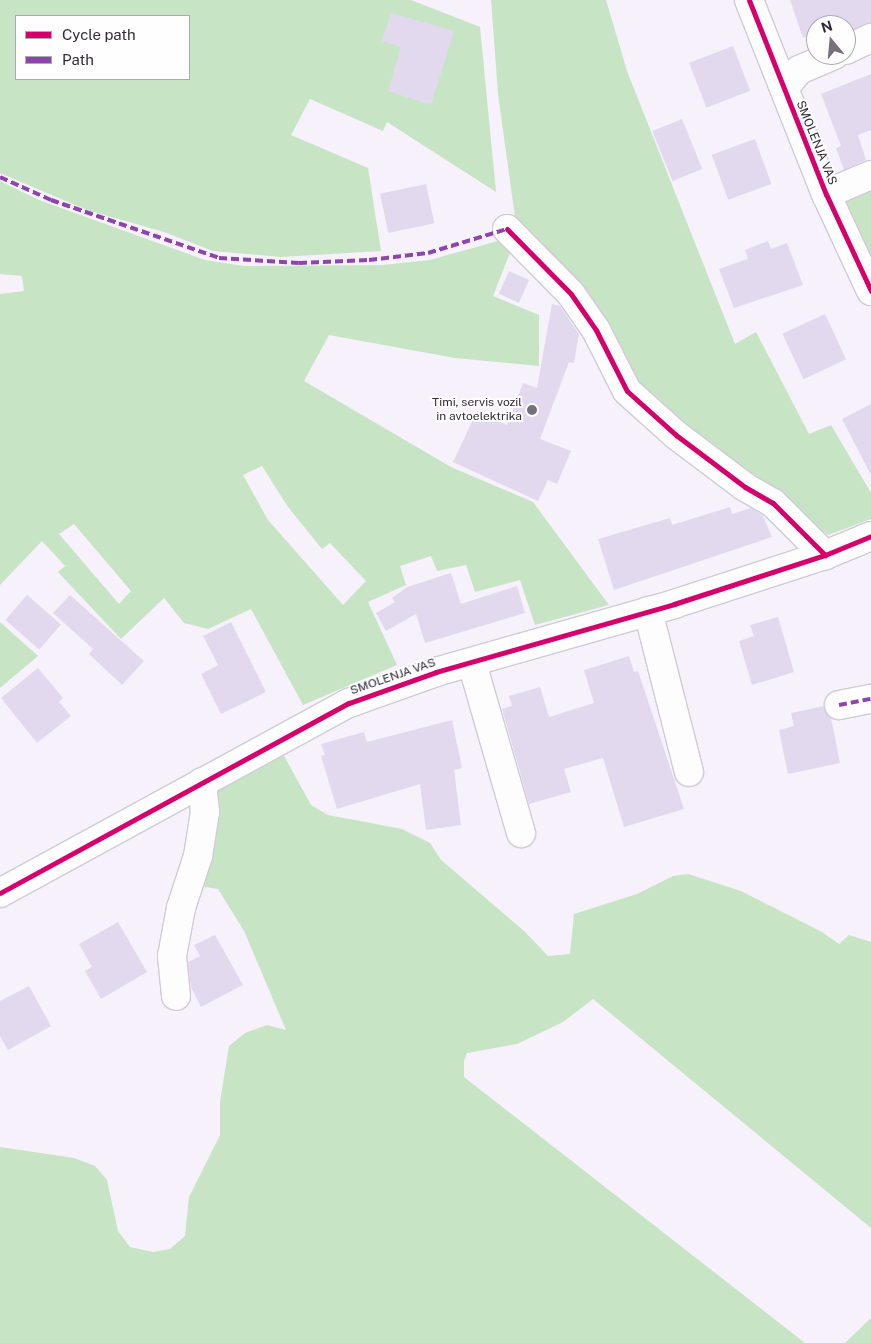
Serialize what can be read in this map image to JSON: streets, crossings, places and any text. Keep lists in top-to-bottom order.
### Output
{
  "streets": {
    "main road": ["SMOLENJA VAS"]
  },
  "places": ["Timi, servis vozil in avtoelektrika"],
  "legend": ["Cycle path", "Path"],
  "north": "top"
}
